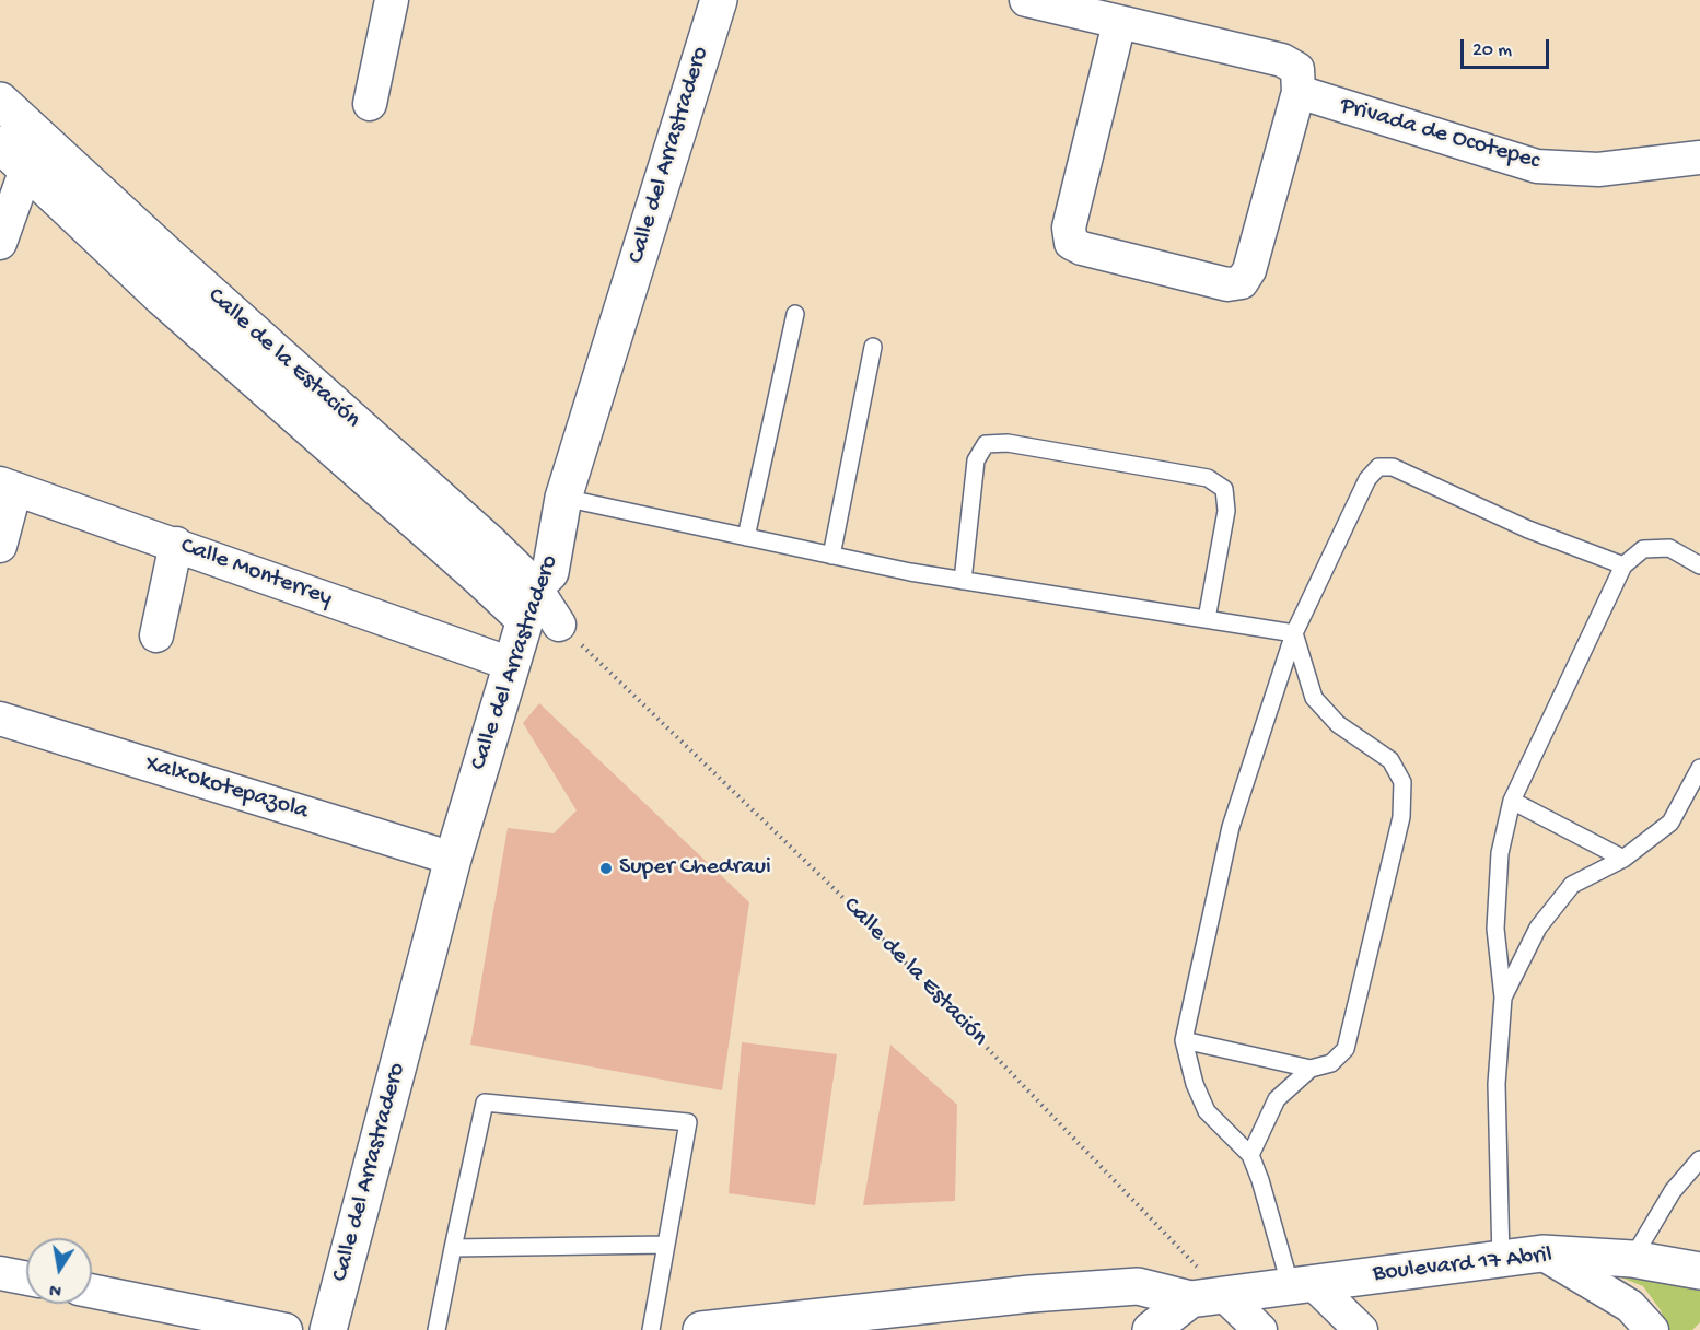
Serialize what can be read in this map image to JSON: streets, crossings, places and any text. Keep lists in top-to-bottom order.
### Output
{
  "streets": {
    "street": [
      "Privada de Ocotepec",
      "Calle del Arrastradero",
      "Calle de la Estación",
      "Calle Monterrey",
      "Xalxokotepazola",
      "Boulevard 17 Abril"
    ]
  },
  "crossings": [
    ["Calle del Arrastradero", "Calle de la Estación"],
    ["Calle del Arrastradero", "Calle Monterrey"],
    ["Calle del Arrastradero", "Xalxokotepazola"],
    ["Calle de la Estación", "Boulevard 17 Abril"]
  ],
  "places": ["Super Chedraui"],
  "scale_bar": "20 m",
  "north": "bottom"
}
